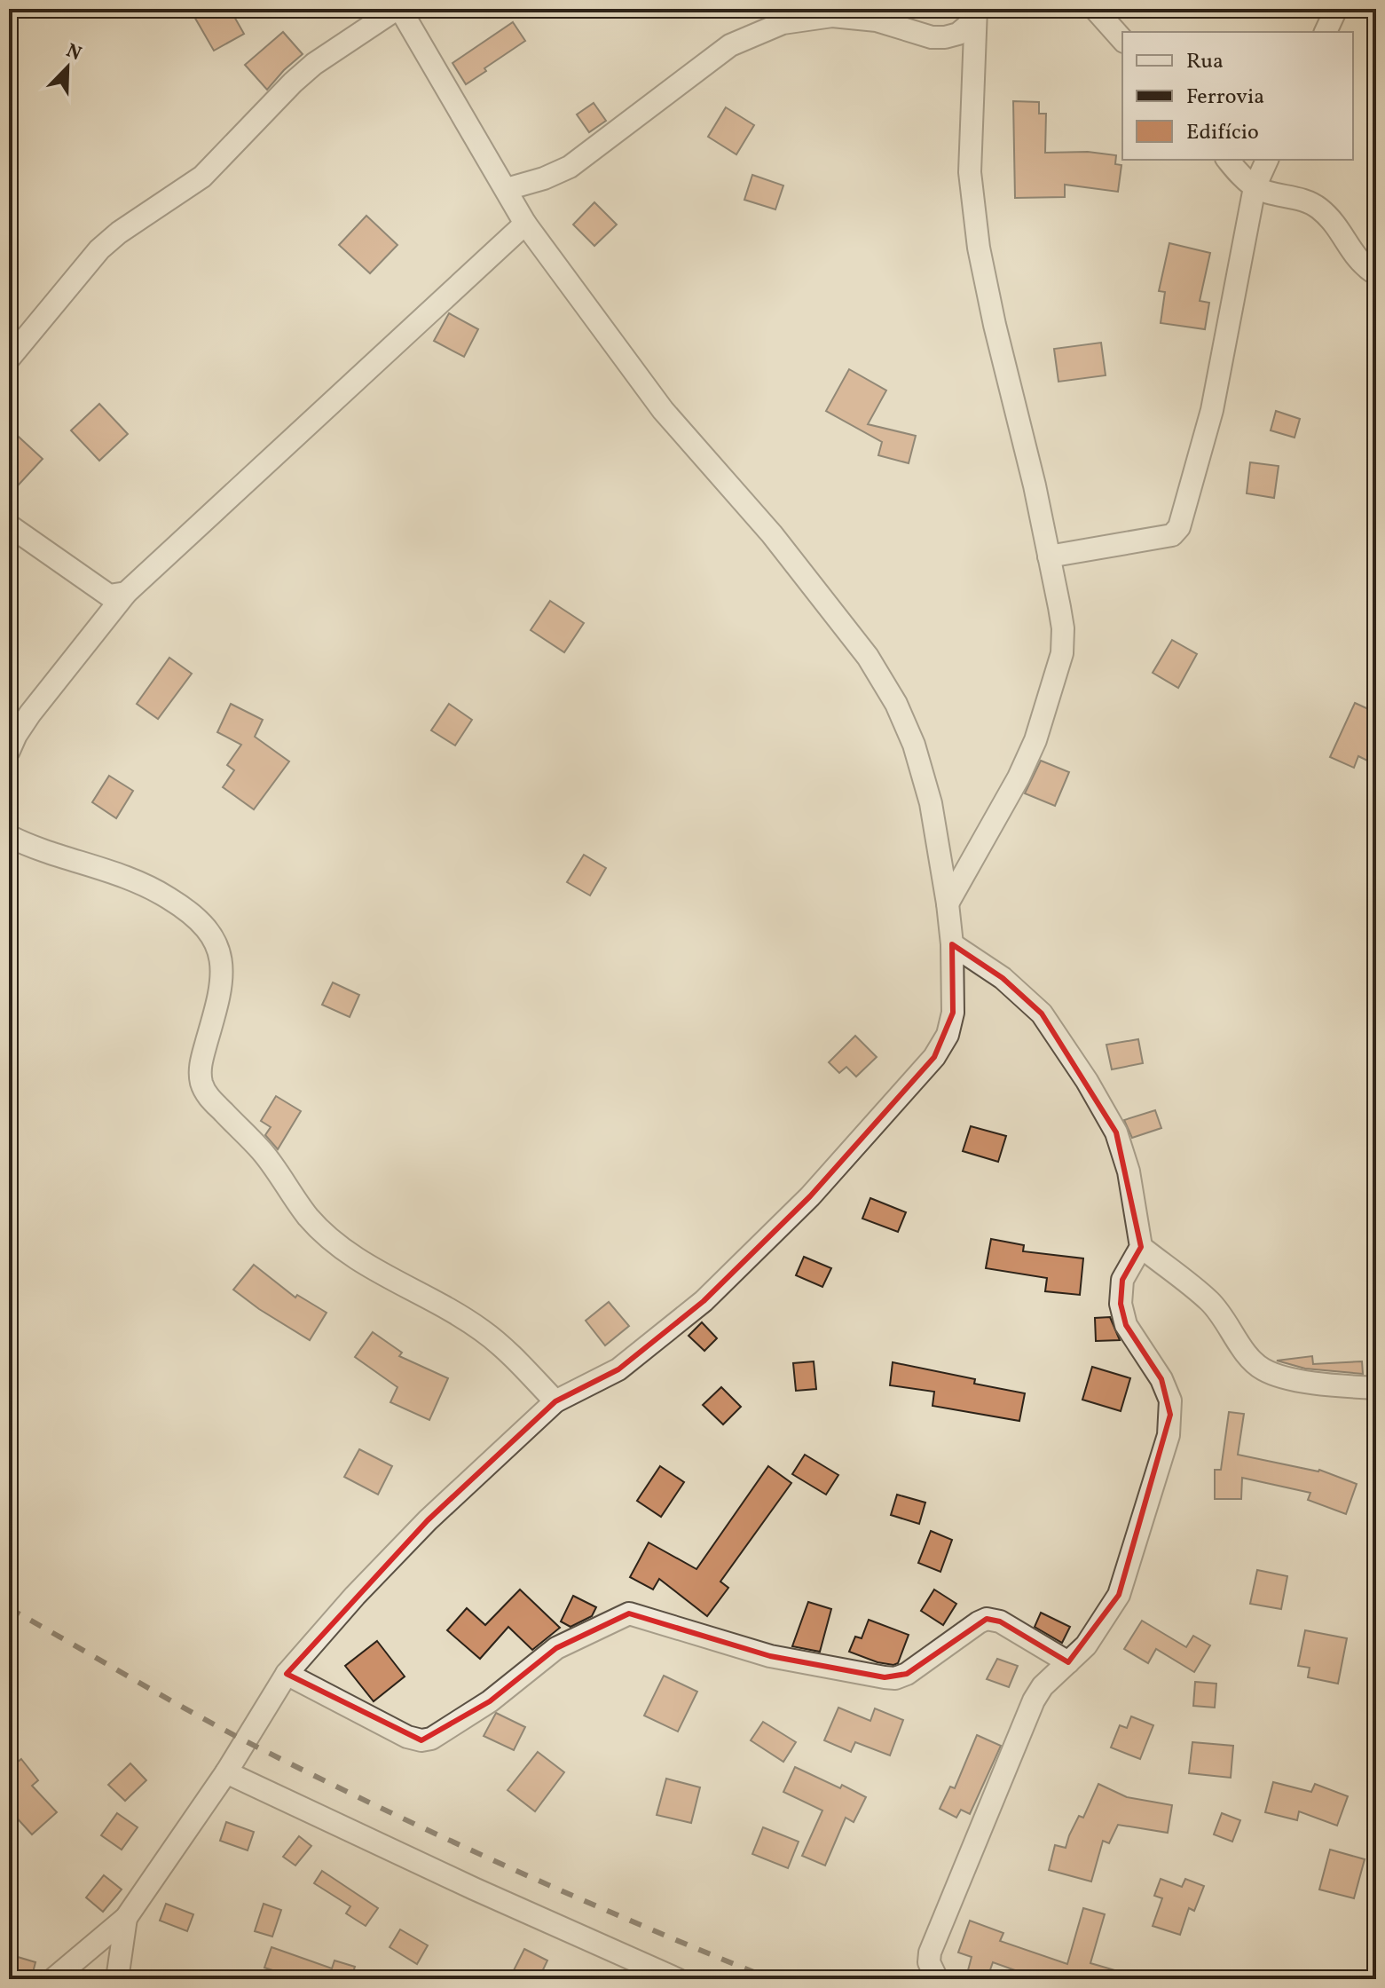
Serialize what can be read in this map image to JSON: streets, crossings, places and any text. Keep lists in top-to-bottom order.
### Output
{
  "legend": ["Rua", "Ferrovia", "Edifício"],
  "north": "top right"
}
